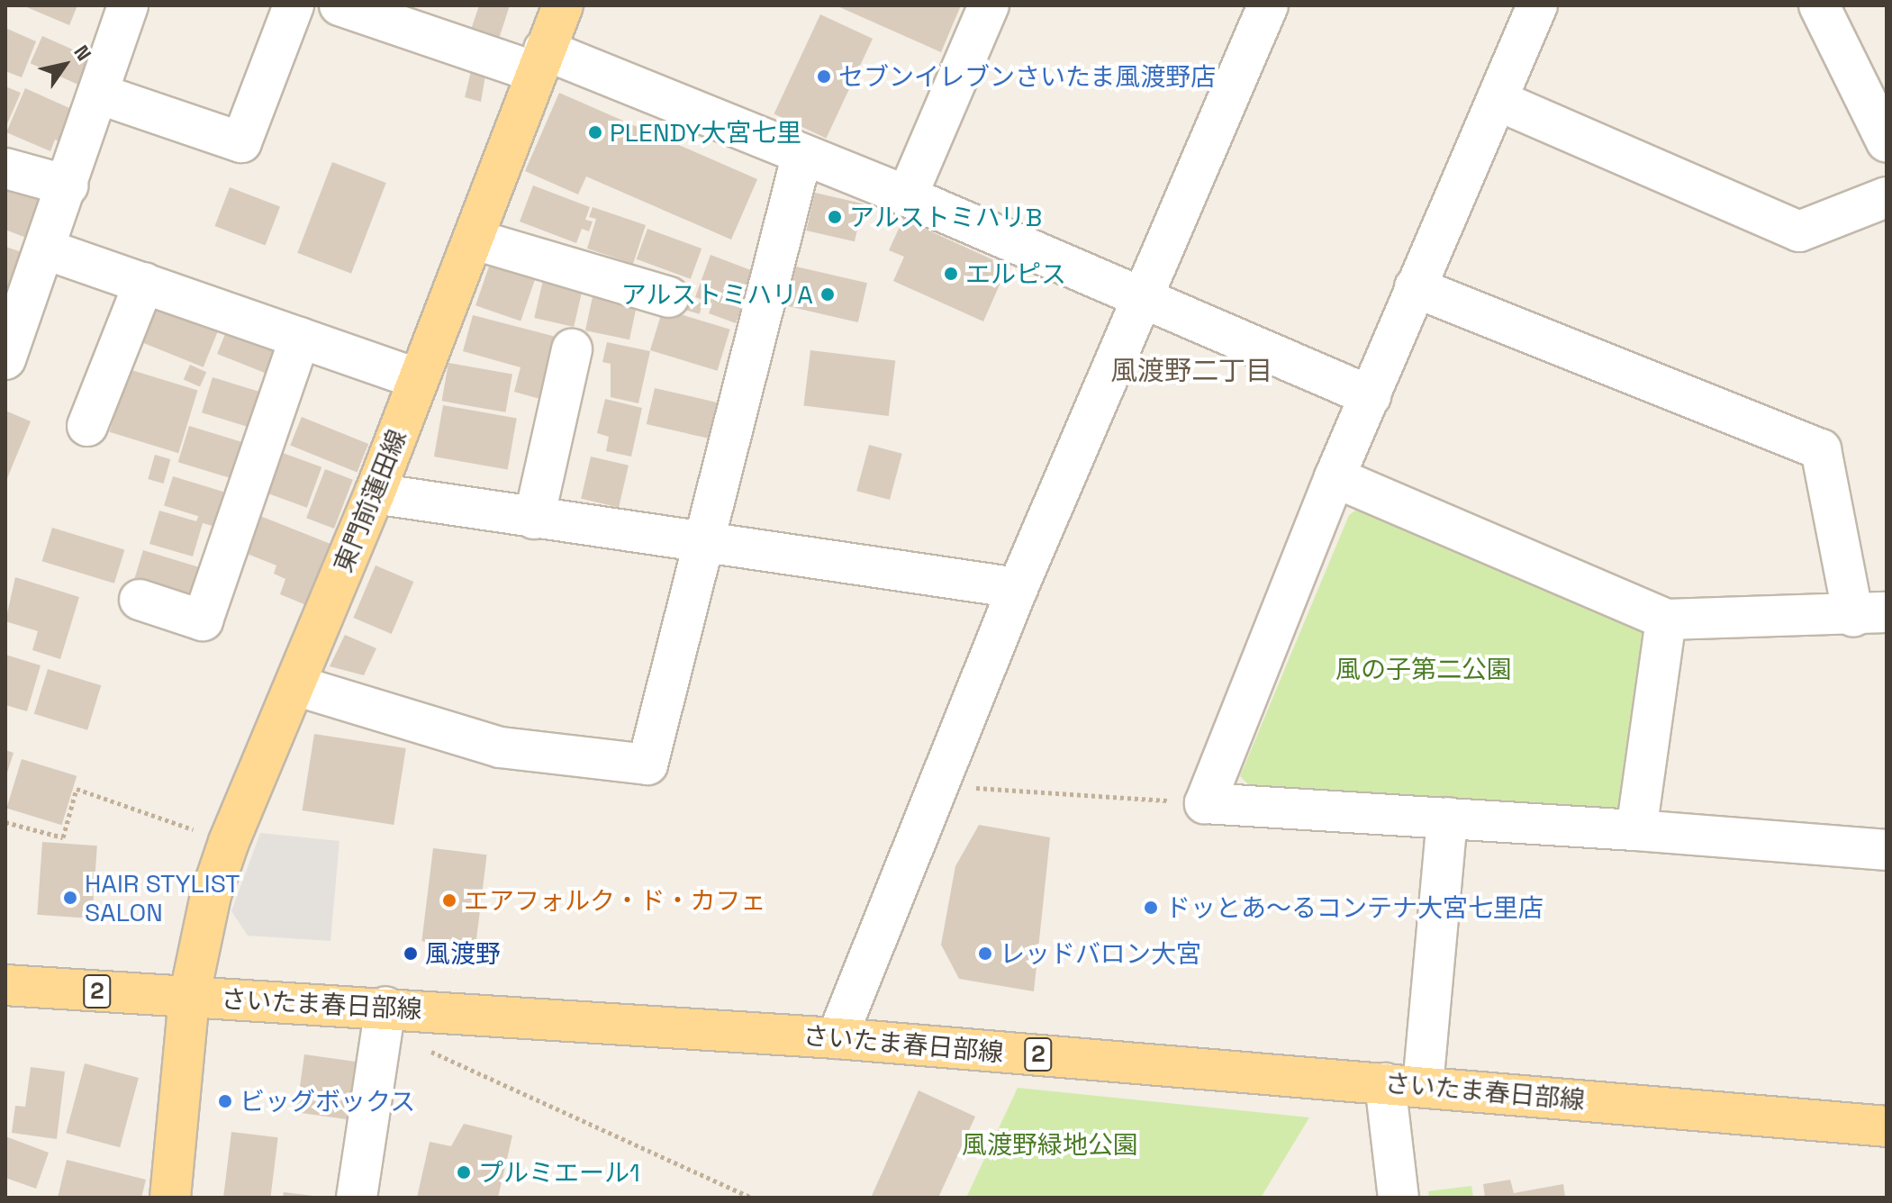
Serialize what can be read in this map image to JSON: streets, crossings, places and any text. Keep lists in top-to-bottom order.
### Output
{
  "streets": {
    "main road": ["東門前蓮田線", "2", "さいたま春日部線"]
  },
  "crossings": [
    ["東門前蓮田線", "さいたま春日部線"]
  ],
  "districts": ["風渡野二丁目"],
  "parks": ["風の子第二公園", "風渡野緑地公園"],
  "places": [
    "セブンイレブンさいたま風渡野店",
    "PLENDY大宮七里",
    "アルストミハリB",
    "エルピス",
    "アルストミハリA",
    "HAIR STYLIST SALON",
    "エアフォルク・ド・カフェ",
    "ドッとあ～るコンテナ大宮七里店",
    "風渡野",
    "レッドバロン大宮",
    "ビッグボックス",
    "プルミエール1"
  ],
  "north": "top right"
}
